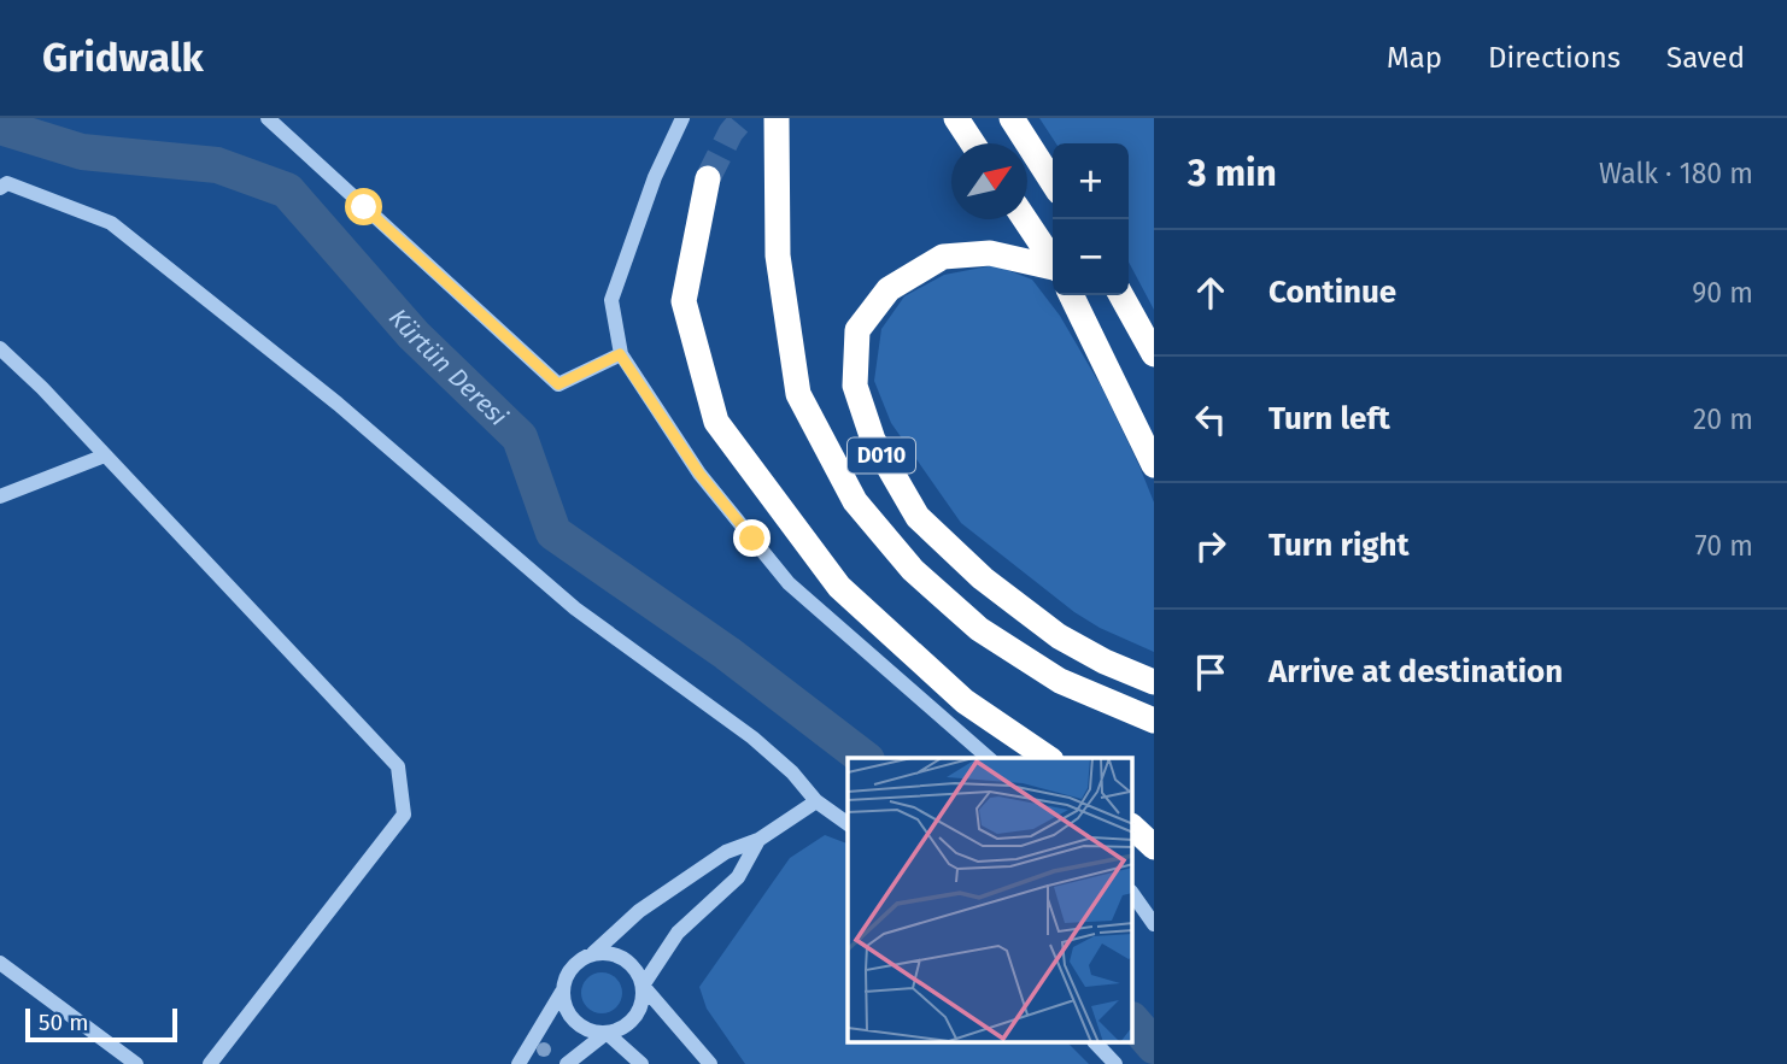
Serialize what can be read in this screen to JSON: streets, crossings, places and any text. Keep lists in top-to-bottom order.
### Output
{
  "streets": {
    "highway": ["D010"]
  },
  "water": ["Kürtün Deresi"],
  "scale_bar": "50 m",
  "north": "top right",
  "page": {
    "header": "Gridwalk",
    "nav": ["Map", "Directions", "Saved"],
    "heading": ["3 min", "Walk · 180 m"],
    "map_buttons": ["+", "−"],
    "list": [
      ["Continue", "90 m"],
      ["Turn left", "20 m"],
      ["Turn right", "70 m"],
      "Arrive at destination"
    ],
    "scale": "50 m"
  }
}
